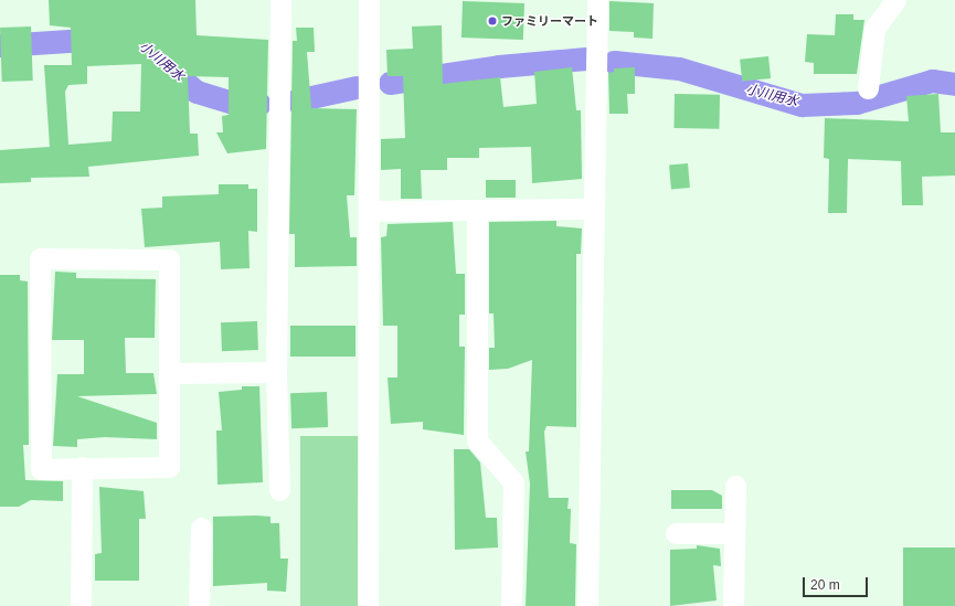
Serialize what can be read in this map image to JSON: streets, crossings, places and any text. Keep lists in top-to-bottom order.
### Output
{
  "water": ["小川用水"],
  "places": ["ファミリーマート"],
  "scale_bar": "20 m"
}
